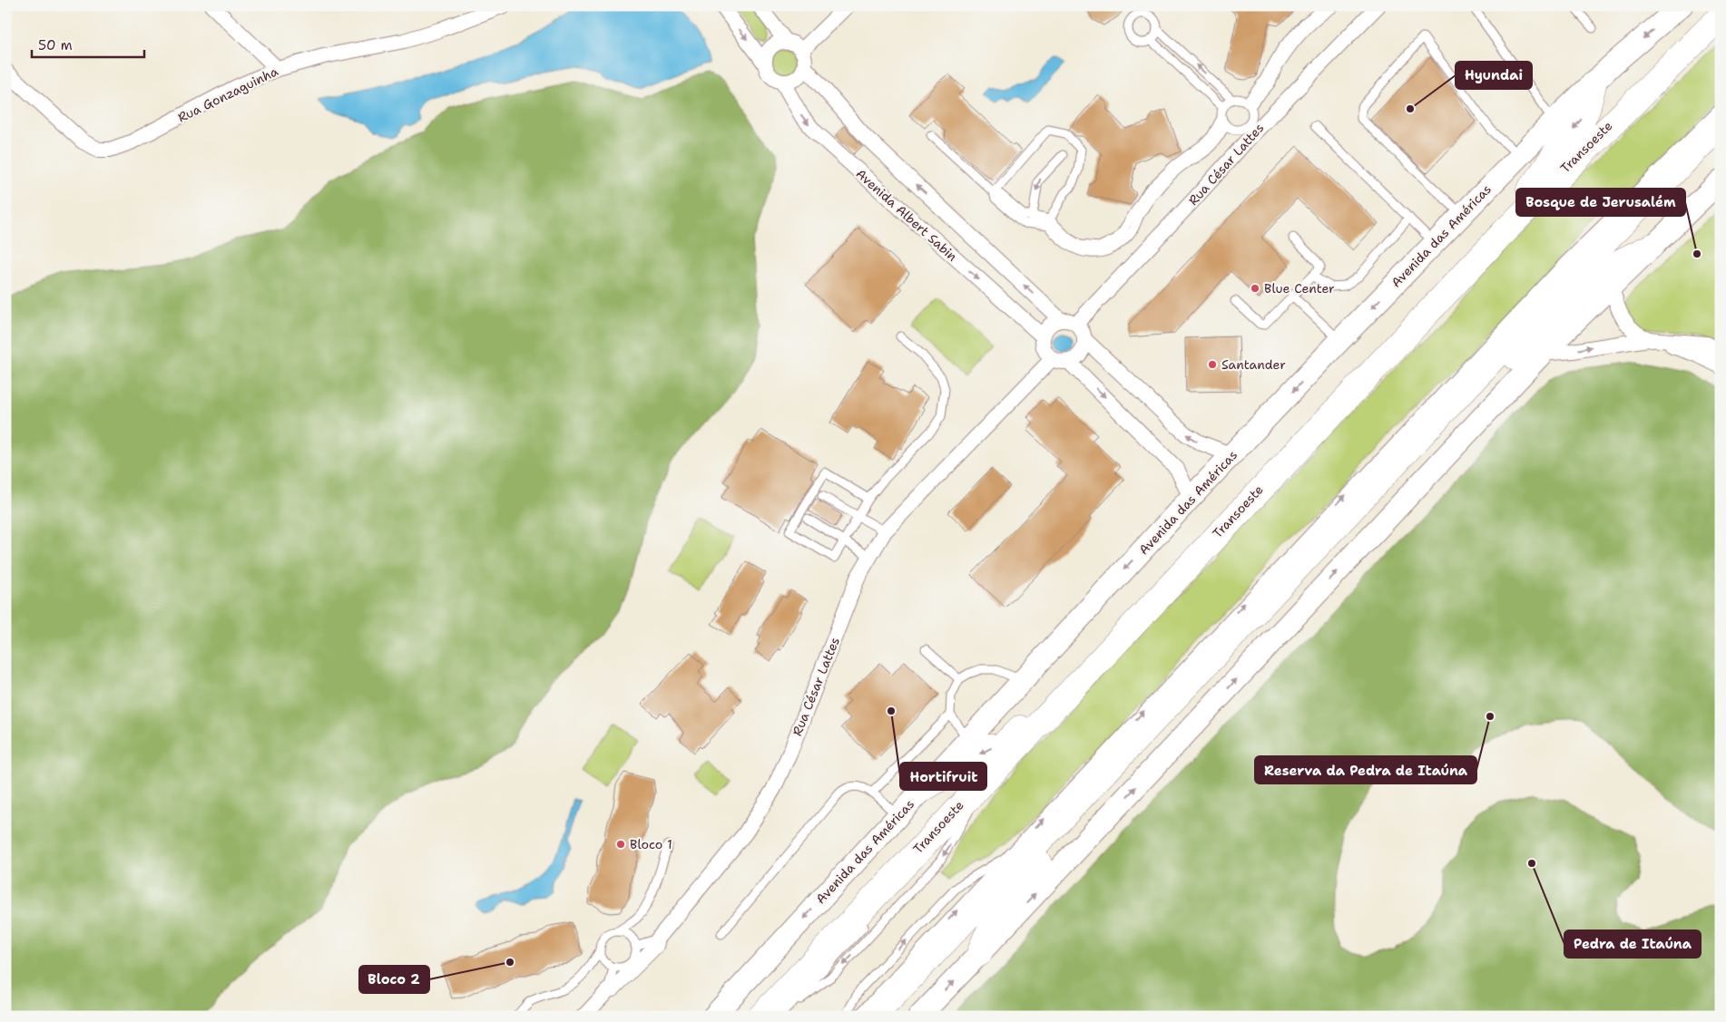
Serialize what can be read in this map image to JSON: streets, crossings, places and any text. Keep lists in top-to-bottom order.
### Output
{
  "streets": {
    "main road": ["Avenida das Américas"],
    "street": ["Rua Gonzaguinha", "Rua César Lattes", "Avenida Albert Sabin"],
    "lane": ["Transoeste"]
  },
  "crossings": [
    ["Rua César Lattes", "Avenida Albert Sabin"]
  ],
  "places": [
    "Hyundai",
    "Bosque de Jerusalém",
    "Blue Center",
    "Santander",
    "Hortifruit",
    "Reserva da Pedra de Itaúna",
    "Bloco 1",
    "Pedra de Itaúna",
    "Bloco 2"
  ],
  "scale_bar": "50 m"
}
